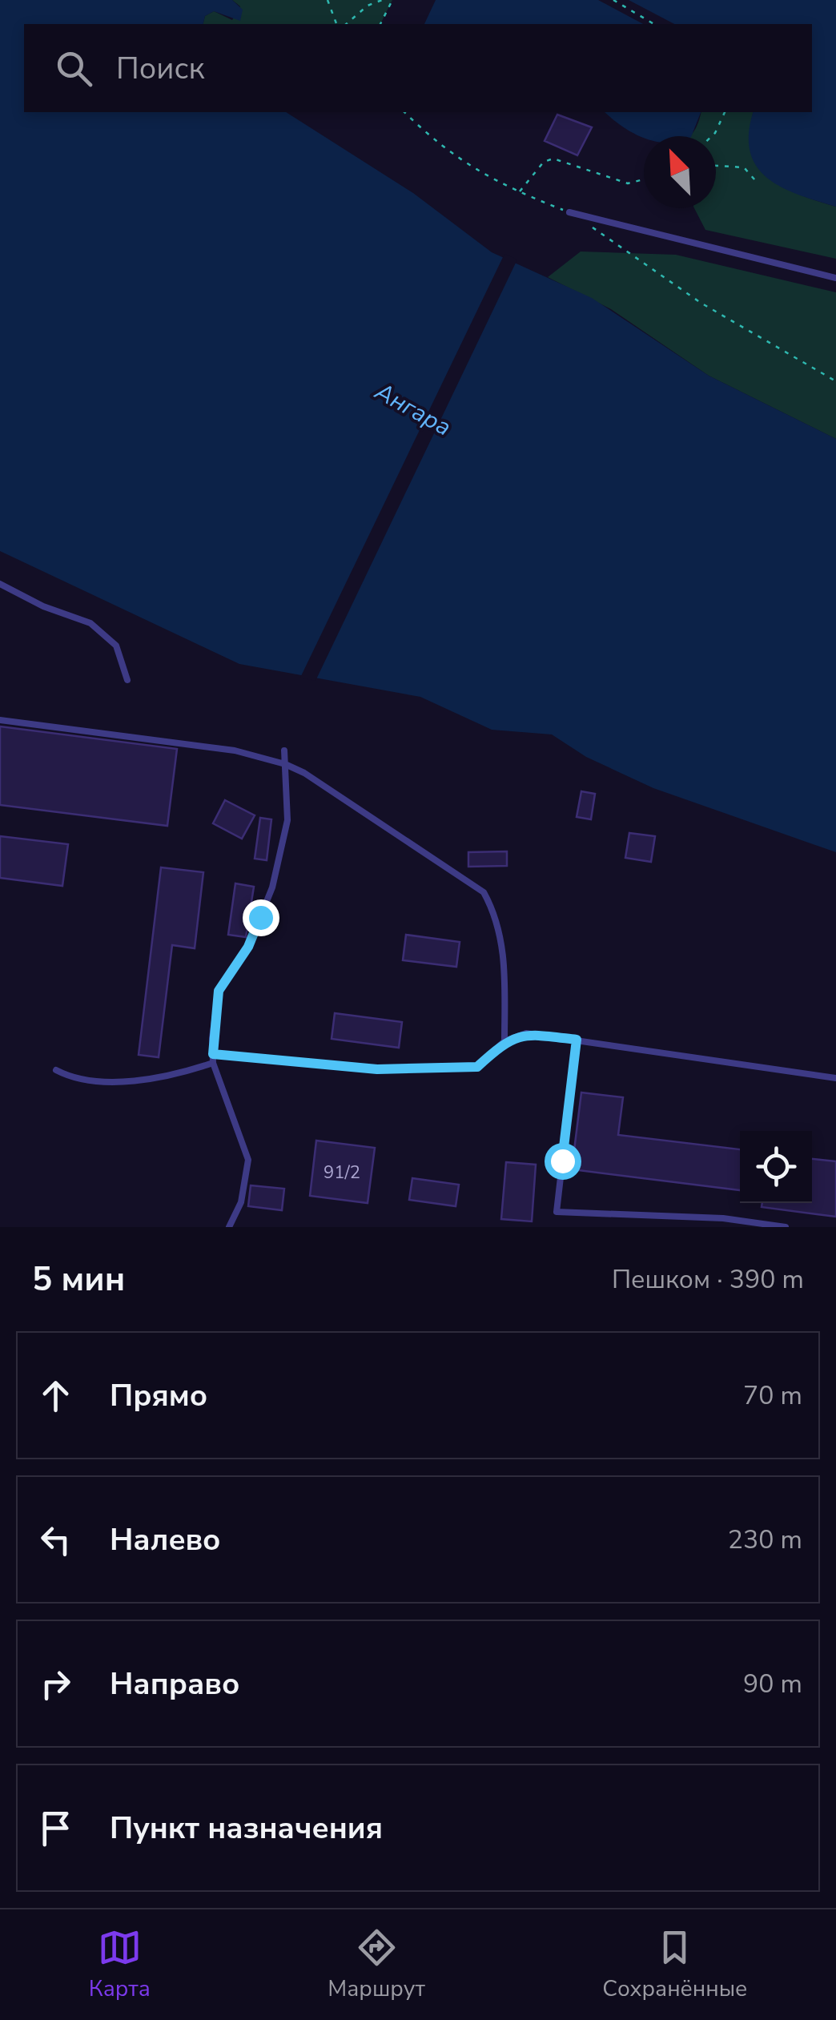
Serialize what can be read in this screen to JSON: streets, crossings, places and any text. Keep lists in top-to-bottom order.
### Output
{
  "water": ["Ангара"],
  "house_numbers": ["91/2"],
  "north": "top left",
  "page": {
    "search": "Поиск",
    "heading": ["5 мин", "Пешком · 390 m"],
    "list": [
      ["Прямо", "70 m"],
      ["Налево", "230 m"],
      ["Направо", "90 m"],
      "Пункт назначения"
    ],
    "nav": ["Карта", "Маршрут", "Сохранённые"]
  }
}
